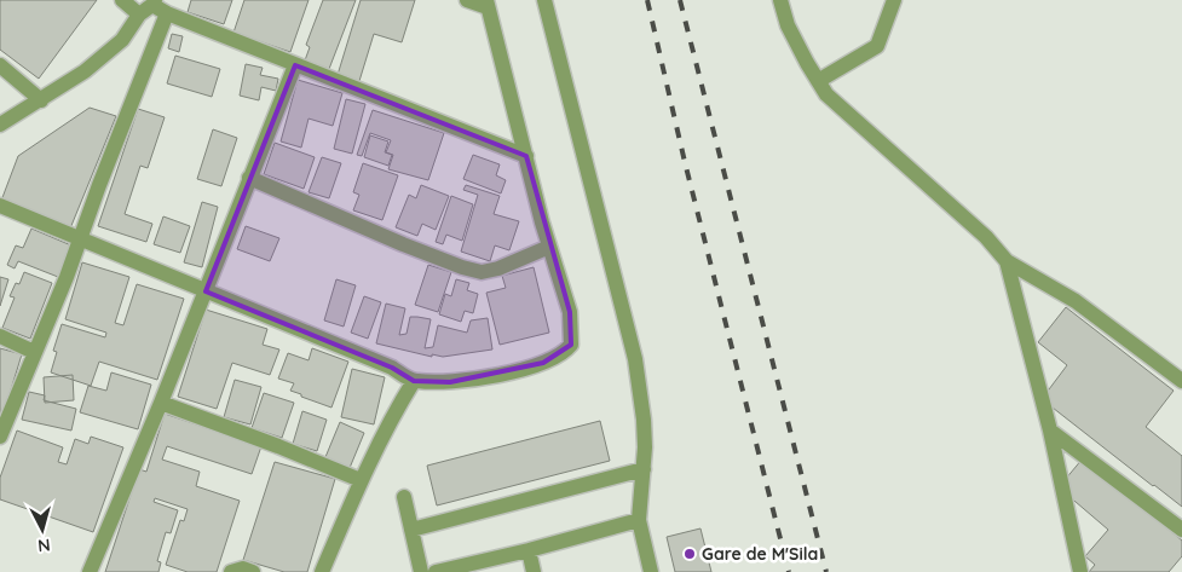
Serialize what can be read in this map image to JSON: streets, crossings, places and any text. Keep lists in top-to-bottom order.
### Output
{
  "places": ["Gare de M'Sila"],
  "north": "bottom"
}
